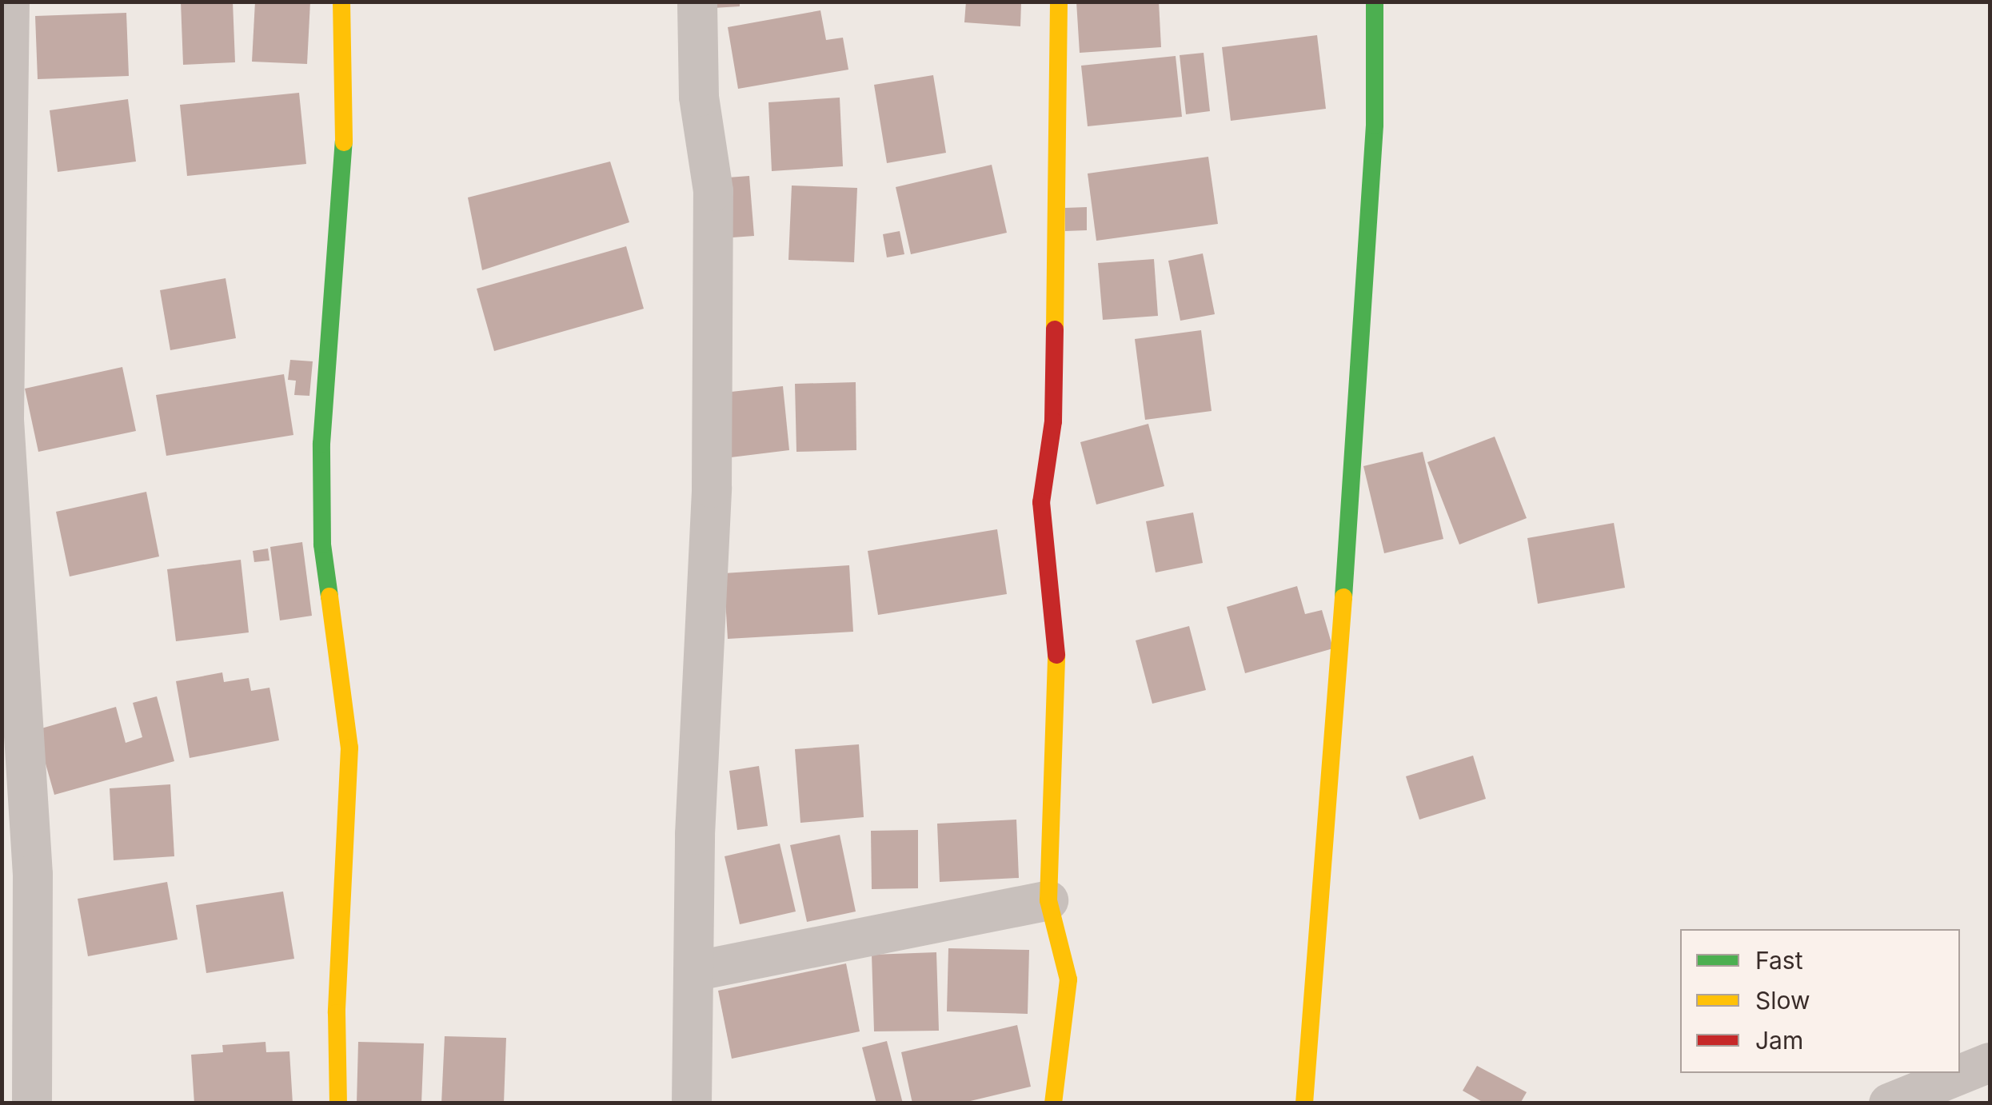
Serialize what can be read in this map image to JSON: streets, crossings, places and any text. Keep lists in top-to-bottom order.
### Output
{
  "legend": ["Fast", "Slow", "Jam"]
}
